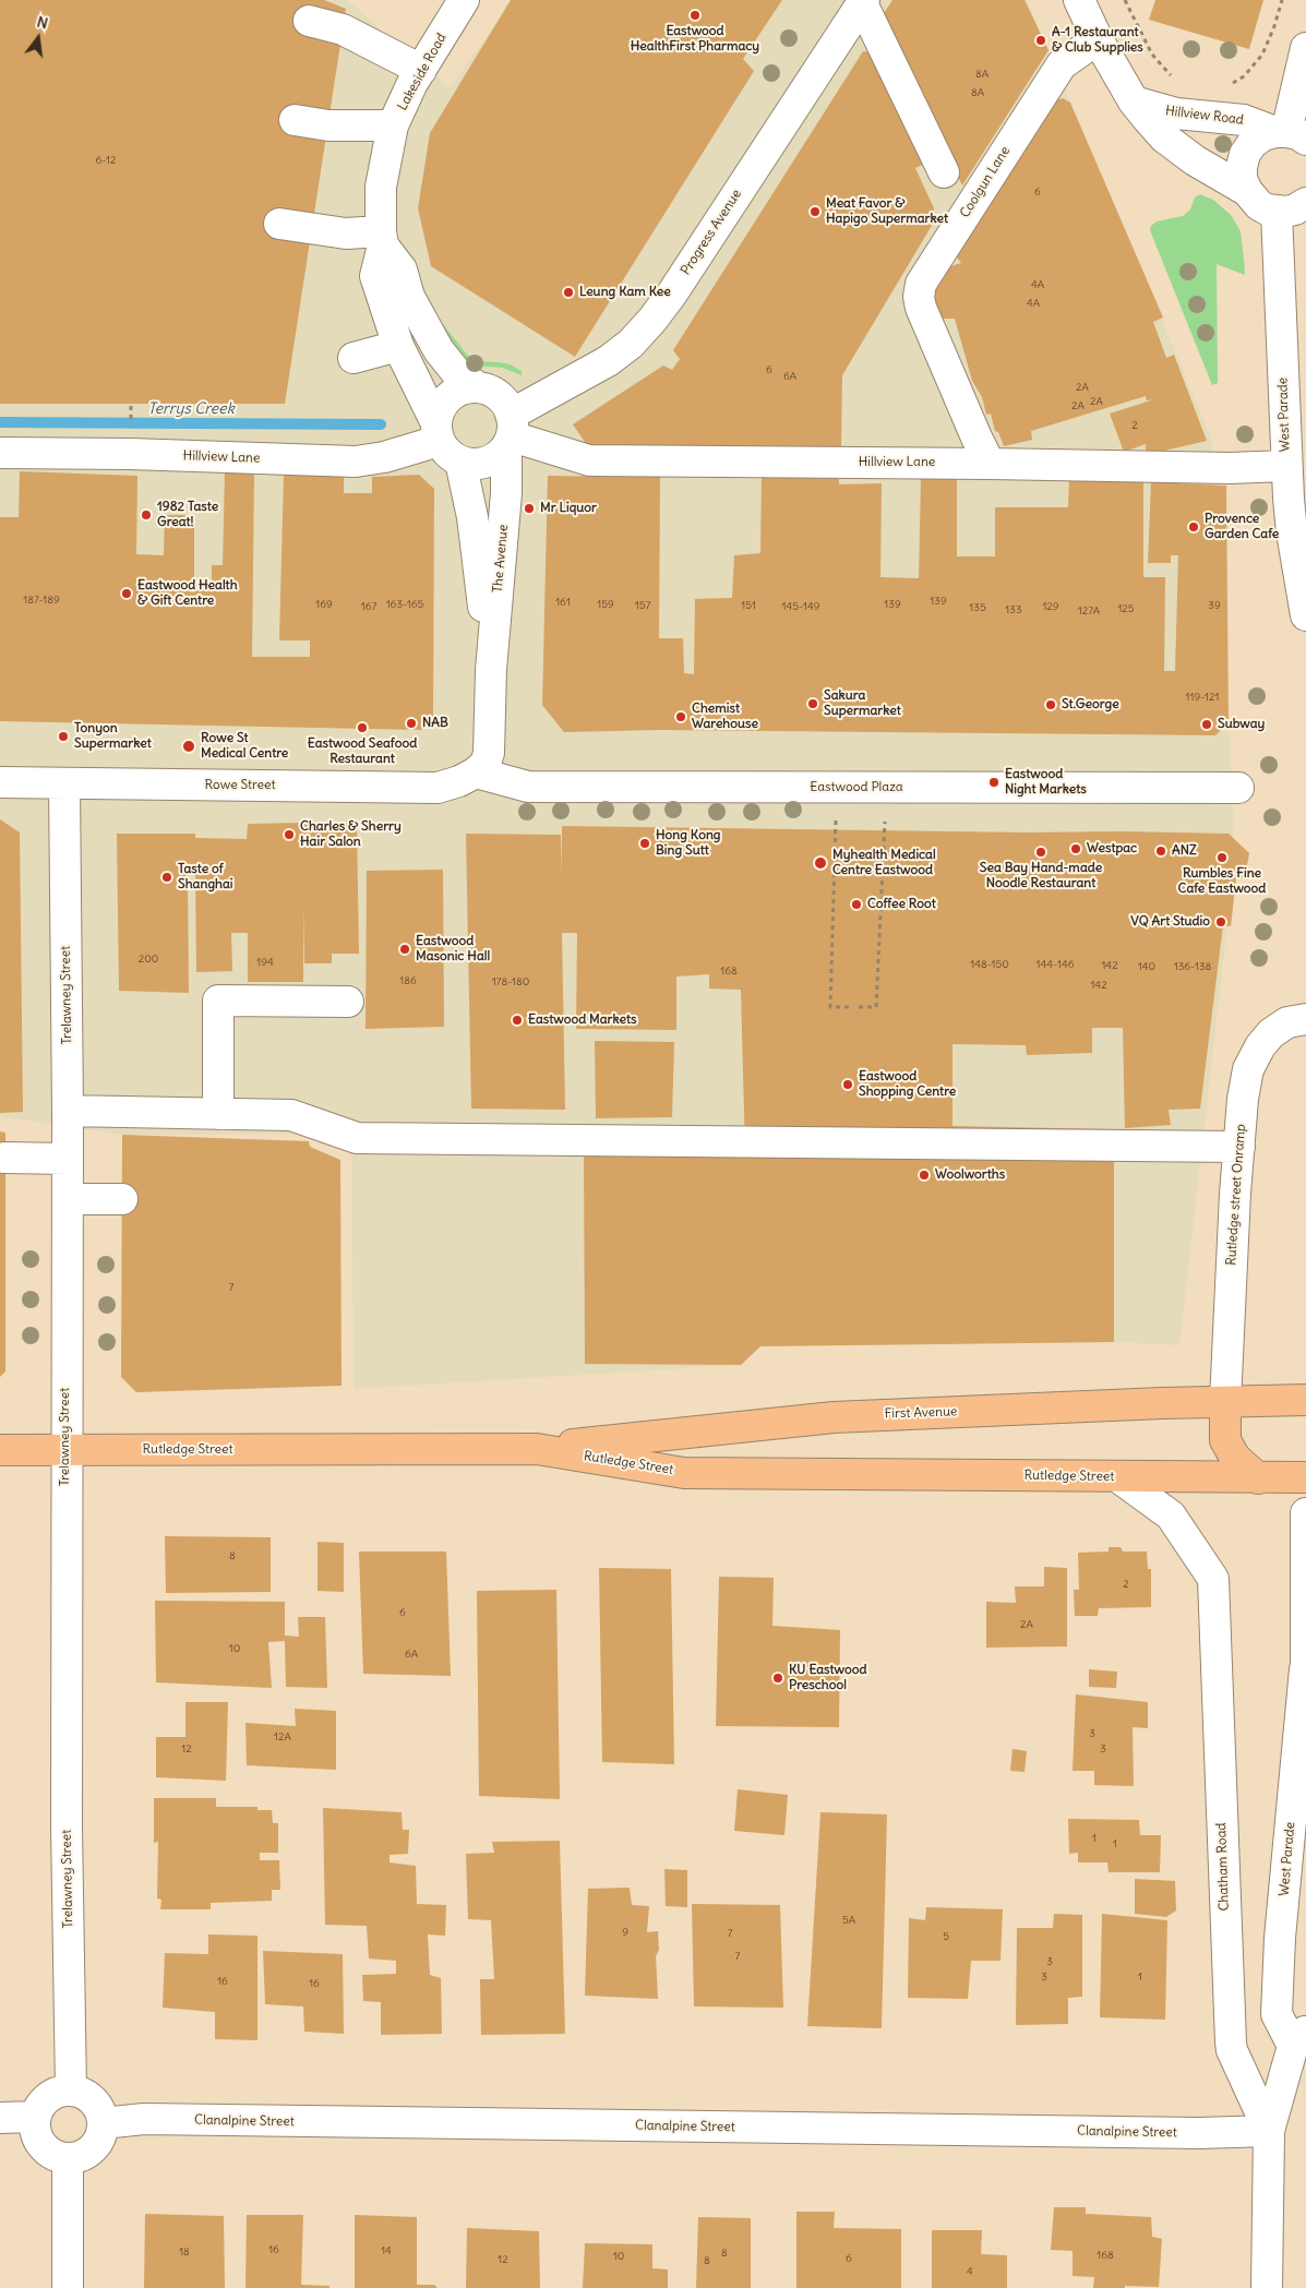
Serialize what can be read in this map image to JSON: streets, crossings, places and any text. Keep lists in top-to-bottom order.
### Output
{
  "streets": {
    "main road": ["First Avenue", "Rutledge Street"],
    "street": [
      "Lakeside Road",
      "Hillview Road",
      "Coolgun Lane",
      "Progress Avenue",
      "West Parade",
      "Hillview Lane",
      "The Avenue",
      "Rowe Street",
      "Eastwood Plaza",
      "Trelawney Street",
      "Rutledge street Onramp",
      "Chatham Road",
      "Clanalpine Street"
    ]
  },
  "crossings": [
    ["Lakeside Road", "Progress Avenue"],
    ["Lakeside Road", "Hillview Lane"],
    ["Lakeside Road", "The Avenue"],
    ["Hillview Road", "Coolgun Lane"],
    ["Hillview Road", "West Parade"],
    ["Coolgun Lane", "Hillview Lane"],
    ["Progress Avenue", "Hillview Lane"],
    ["Progress Avenue", "The Avenue"],
    ["West Parade", "Hillview Lane"],
    ["West Parade", "Chatham Road"],
    ["West Parade", "Clanalpine Street"],
    ["Hillview Lane", "The Avenue"],
    ["The Avenue", "Rowe Street"],
    ["The Avenue", "Eastwood Plaza"],
    ["Rowe Street", "Eastwood Plaza"],
    ["Rowe Street", "Trelawney Street"],
    ["Trelawney Street", "Rutledge Street"],
    ["Trelawney Street", "Clanalpine Street"],
    ["Rutledge street Onramp", "First Avenue"],
    ["First Avenue", "Rutledge Street"],
    ["Rutledge Street", "Chatham Road"],
    ["Chatham Road", "Clanalpine Street"]
  ],
  "water": ["Terrys Creek"],
  "places": [
    "Eastwood HealthFirst Pharmacy",
    "A-1 Restaurant & Club Supplies",
    "Meat Favor & Hapigo Supermarket",
    "Leung Kam Kee",
    "Mr Liquor",
    "1982 Taste Great!",
    "Provence Garden Cafe",
    "Eastwood Health & Gift Centre",
    "Sakura Supermarket",
    "St.George",
    "Chemist Warehouse",
    "NAB",
    "Subway",
    "Eastwood Seafood Restaurant",
    "Tonyon Supermarket",
    "Rowe St Medical Centre",
    "Eastwood Night Markets",
    "Charles & Sherry Hair Salon",
    "Hong Kong Bing Sutt",
    "Westpac",
    "ANZ",
    "Sea Bay Hand-made Noodle Restaurant",
    "Rumbles Fine Cafe Eastwood",
    "Myhealth Medical Centre Eastwood",
    "Taste of Shanghai",
    "Coffee Root",
    "VQ Art Studio",
    "Eastwood Masonic Hall",
    "Eastwood Markets",
    "Eastwood Shopping Centre",
    "Woolworths",
    "KU Eastwood Preschool"
  ],
  "house_numbers": [
    "8A",
    "8A",
    "6-12",
    "6",
    "4A",
    "4A",
    "6",
    "6A",
    "2A",
    "2A",
    "2A",
    "2",
    "187-189",
    "139",
    "161",
    "169",
    "163-165",
    "159",
    "139",
    "157",
    "151",
    "39",
    "167",
    "145-149",
    "129",
    "135",
    "125",
    "133",
    "127A",
    "119-121",
    "200",
    "194",
    "148-150",
    "144-146",
    "142",
    "140",
    "136-138",
    "168",
    "186",
    "178-180",
    "142",
    "7",
    "8",
    "2",
    "6",
    "2A",
    "10",
    "6A",
    "3",
    "12A",
    "12",
    "3",
    "1",
    "1",
    "5A",
    "9",
    "7",
    "5",
    "7",
    "3",
    "3",
    "1",
    "16",
    "16",
    "16",
    "14",
    "18",
    "8",
    "168",
    "10",
    "6",
    "12",
    "8",
    "4"
  ],
  "north": "top"
}
